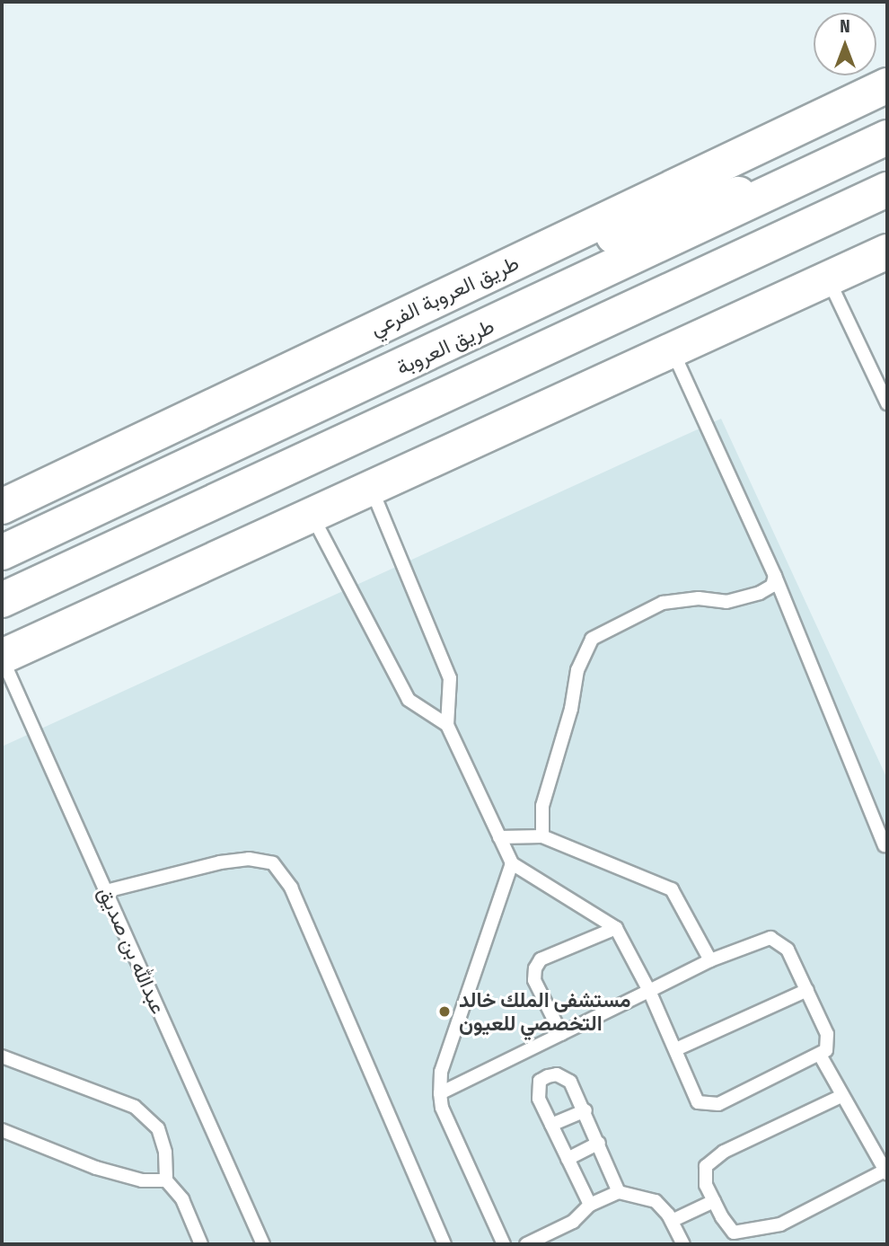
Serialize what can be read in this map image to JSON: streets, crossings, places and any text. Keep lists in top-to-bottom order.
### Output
{
  "streets": {
    "street": ["طريق العروبة الفرعي", "طريق العروبة"],
    "lane": ["عبدالله بن صديق"]
  },
  "places": ["مستشفى الملك خالد التخصصي للعيون"],
  "north": "top"
}
